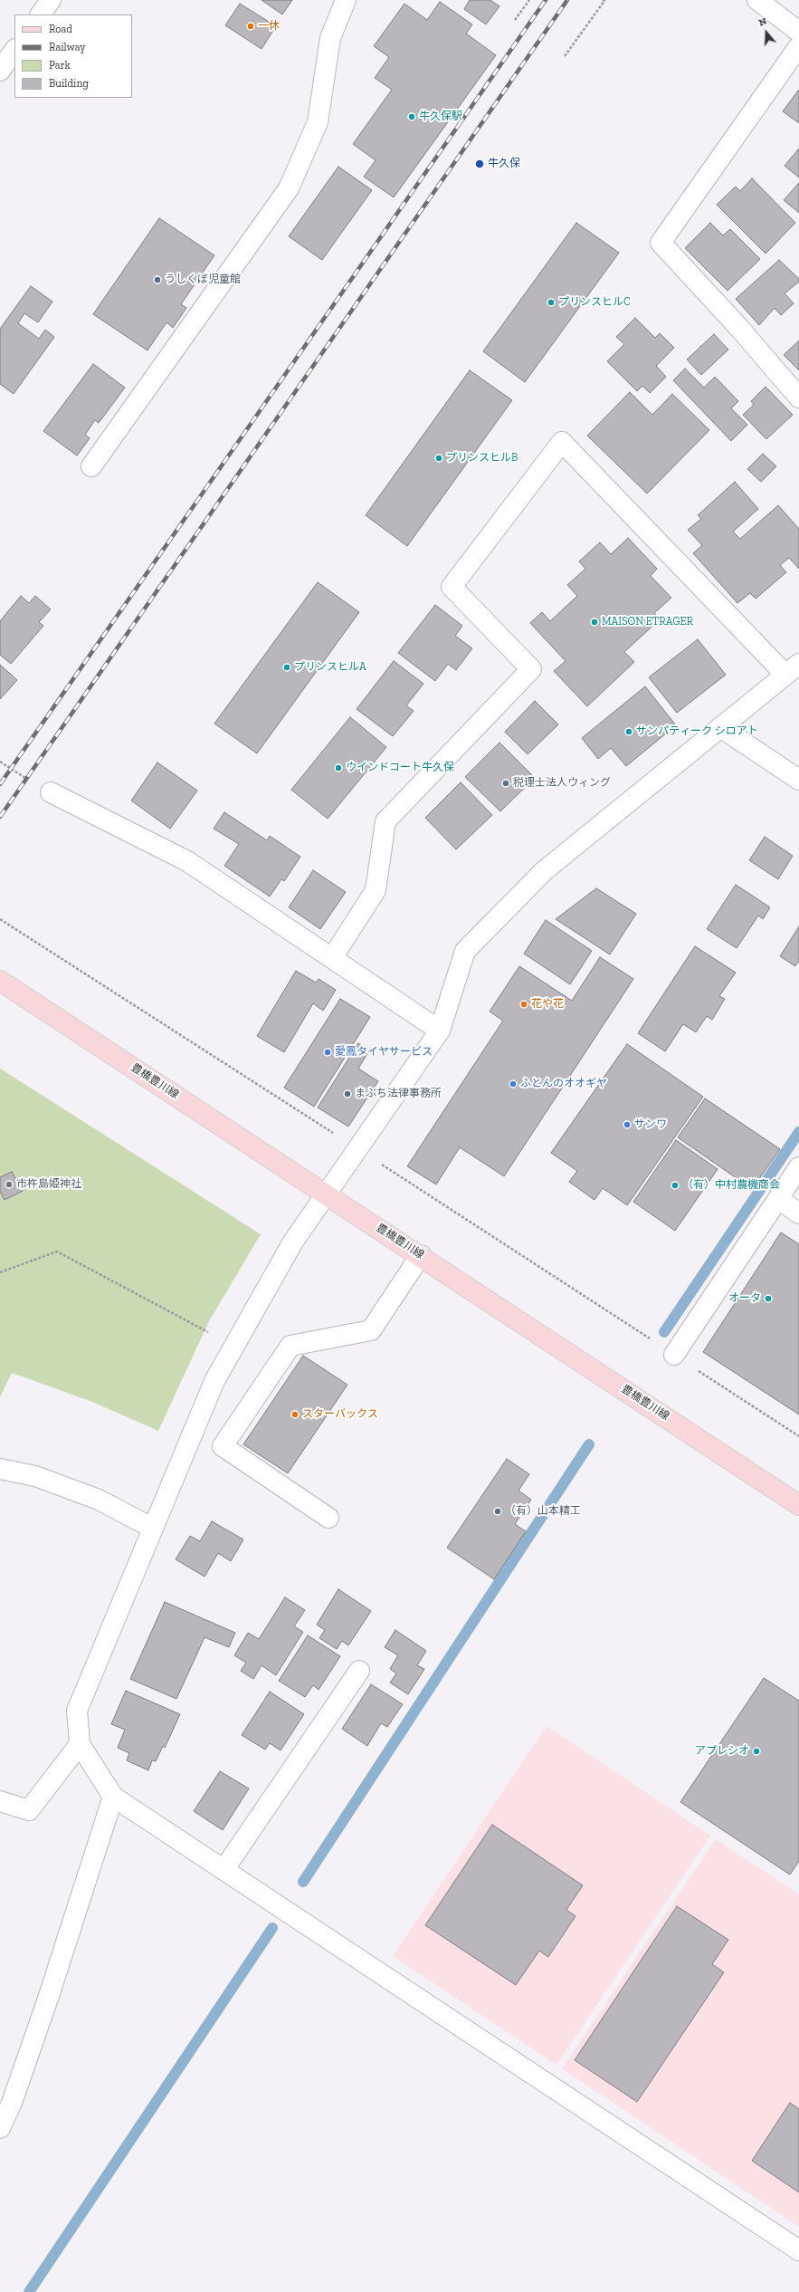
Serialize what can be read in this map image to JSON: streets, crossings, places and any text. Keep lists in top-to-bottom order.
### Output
{
  "streets": {
    "main road": ["豊橋豊川線"]
  },
  "places": [
    "一休",
    "牛久保駅",
    "牛久保",
    "うしくぼ児童館",
    "プリンスヒルC",
    "プリンスヒルB",
    "MAISON ETRAGER",
    "プリンスヒルA",
    "サンパティーク シロアト",
    "ウインドコート牛久保",
    "税理士法人ウィング",
    "花や花",
    "愛鳳タイヤサービス",
    "ふとんのオオギヤ",
    "まぶち法律事務所",
    "サンワ",
    "市杵島姫神社",
    "（有）中村農機商会",
    "オータ",
    "スターバックス",
    "（有）山本精工",
    "アプレシオ"
  ],
  "legend": [
    "Road",
    "Railway",
    "Park",
    "Building"
  ],
  "north": "top"
}
